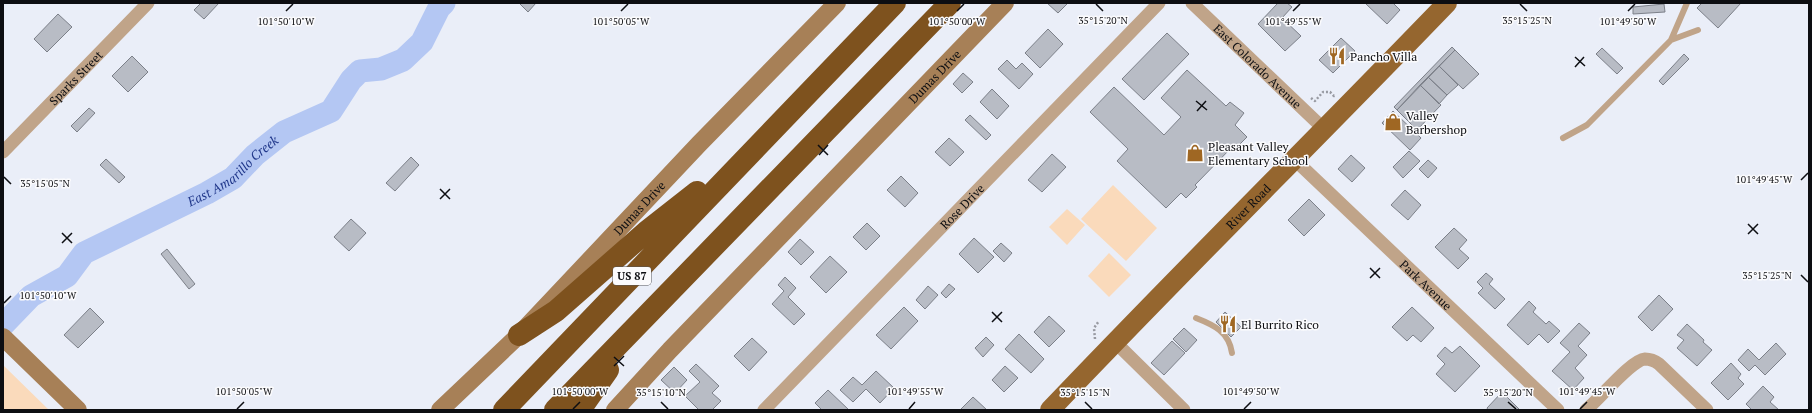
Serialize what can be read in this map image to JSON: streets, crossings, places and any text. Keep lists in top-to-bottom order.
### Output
{
  "streets": {
    "highway": ["US 87"],
    "main road": ["Dumas Drive", "River Road"],
    "street": [
      "East Colorado Avenue",
      "Sparks Street",
      "Rose Drive",
      "Park Avenue"
    ]
  },
  "crossings": [
    ["East Colorado Avenue", "River Road"],
    ["River Road", "Park Avenue"]
  ],
  "water": ["East Amarillo Creek"],
  "places": {
    "restaurant": ["Pancho Villa", "El Burrito Rico"],
    "shop": ["Valley Barbershop", "Pleasant Valley Elementary School"]
  },
  "coordinates": [
    "35°15'20\"N",
    "35°15'25\"N",
    "101°50'10\"W",
    "101°50'05\"W",
    "101°50'00\"W",
    "101°49'55\"W",
    "101°49'50\"W",
    "101°49'45\"W",
    "35°15'05\"N",
    "35°15'10\"N",
    "35°15'15\"N"
  ]
}
